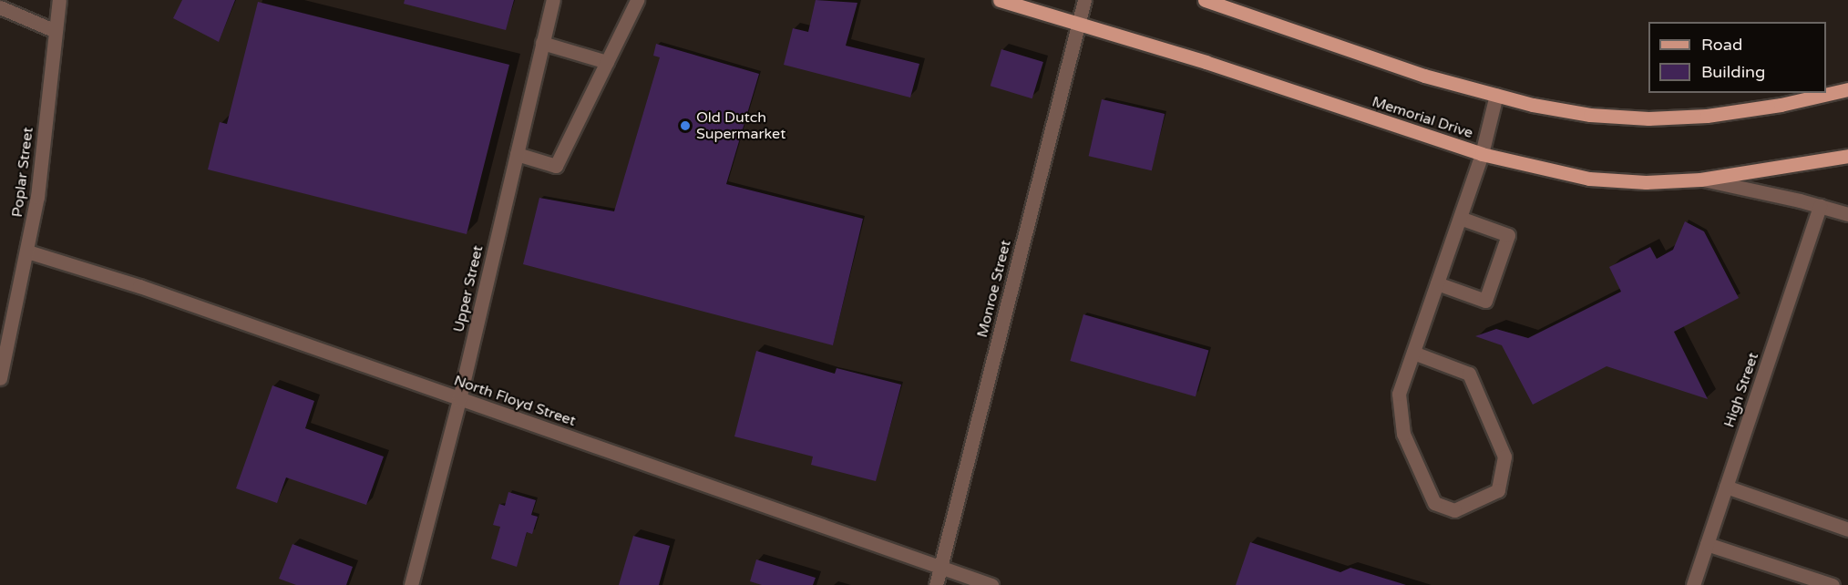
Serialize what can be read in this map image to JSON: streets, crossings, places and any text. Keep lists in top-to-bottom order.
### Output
{
  "streets": {
    "main road": ["Memorial Drive"],
    "street": [
      "Poplar Street",
      "Upper Street",
      "Monroe Street",
      "High Street",
      "North Floyd Street"
    ]
  },
  "crossings": [
    ["Memorial Drive", "Monroe Street"],
    ["Poplar Street", "North Floyd Street"],
    ["Upper Street", "North Floyd Street"],
    ["Monroe Street", "North Floyd Street"]
  ],
  "places": ["Old Dutch Supermarket"],
  "legend": ["Road", "Building"]
}
